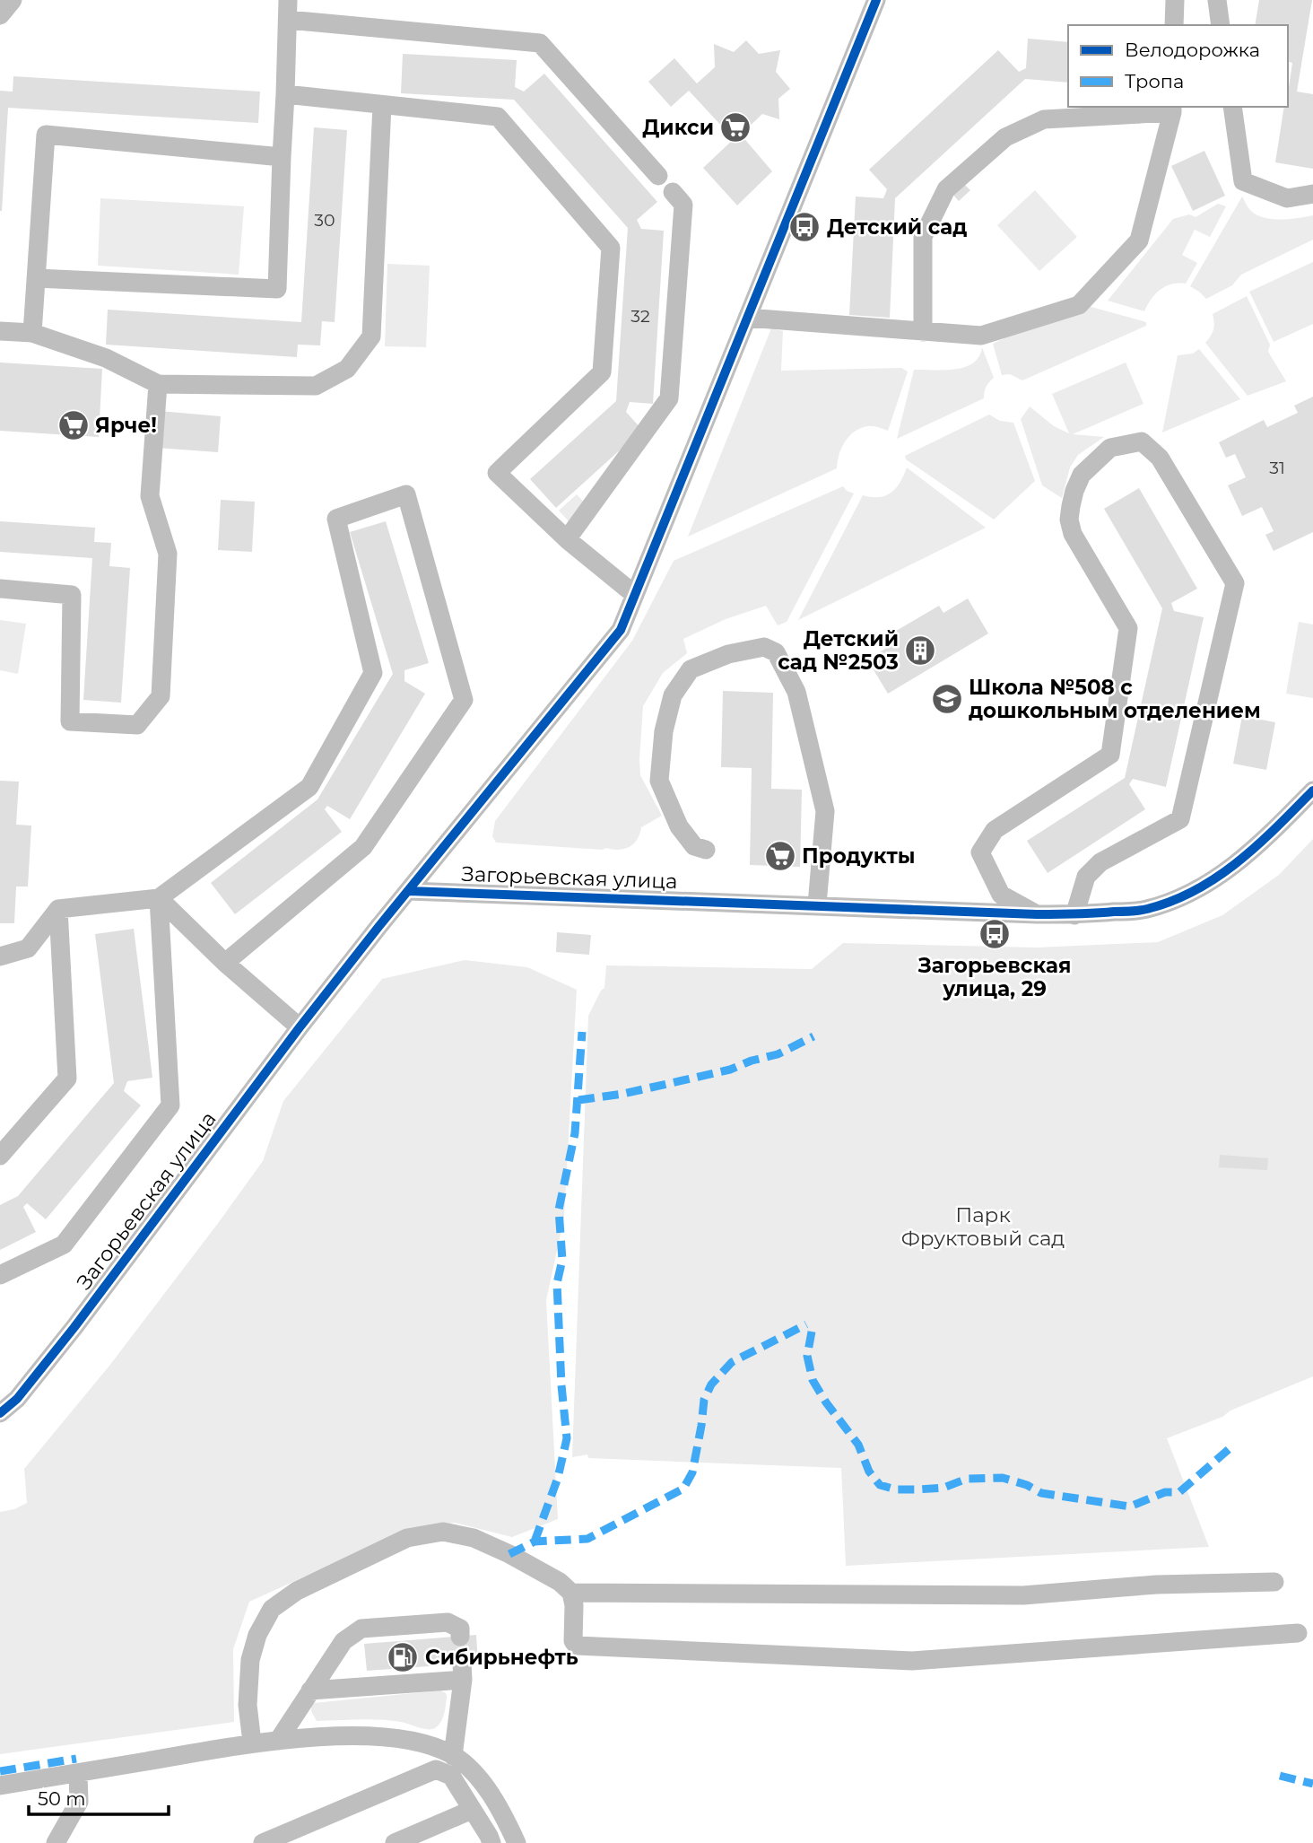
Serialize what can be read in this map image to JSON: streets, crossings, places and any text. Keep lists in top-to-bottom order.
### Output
{
  "streets": {
    "street": ["Загорьевская улица"]
  },
  "parks": ["Парк Фруктовый сад"],
  "places": {
    "supermarket": ["Дикси", "Ярче!", "Продукты"],
    "bus stop": ["Детский сад", "Загорьевская улица, 29"],
    "building": ["Детский сад №2503"],
    "school or university": ["Школа №508 с дошкольным отделением"],
    "fuel station": ["Сибирьнефть"]
  },
  "house_numbers": ["30", "32", "31"],
  "legend": ["Велодорожка", "Тропа"],
  "scale_bar": "50 m"
}
